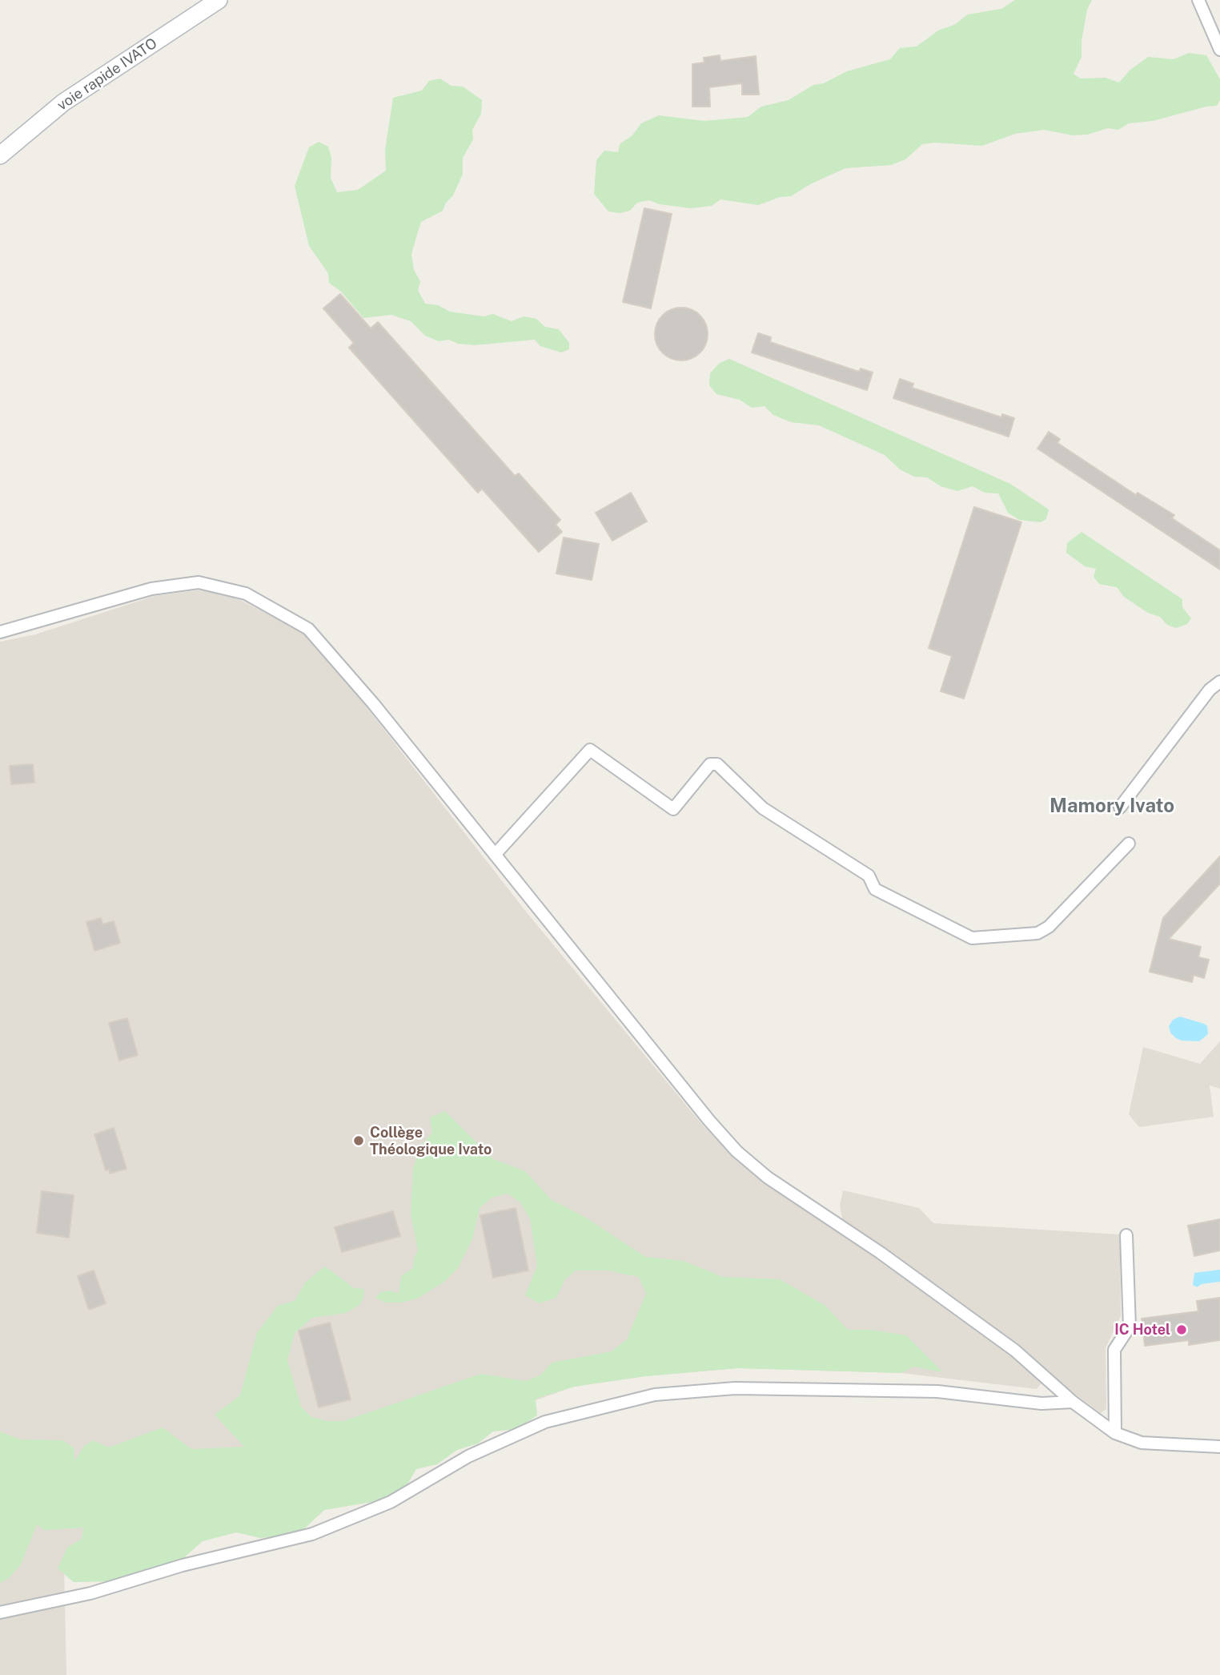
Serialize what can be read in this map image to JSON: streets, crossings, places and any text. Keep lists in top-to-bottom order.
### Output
{
  "streets": {
    "main road": ["voie rapide IVATO"]
  },
  "districts": ["Mamory Ivato"],
  "places": ["Collège Théologique Ivato", "IC Hotel"]
}
